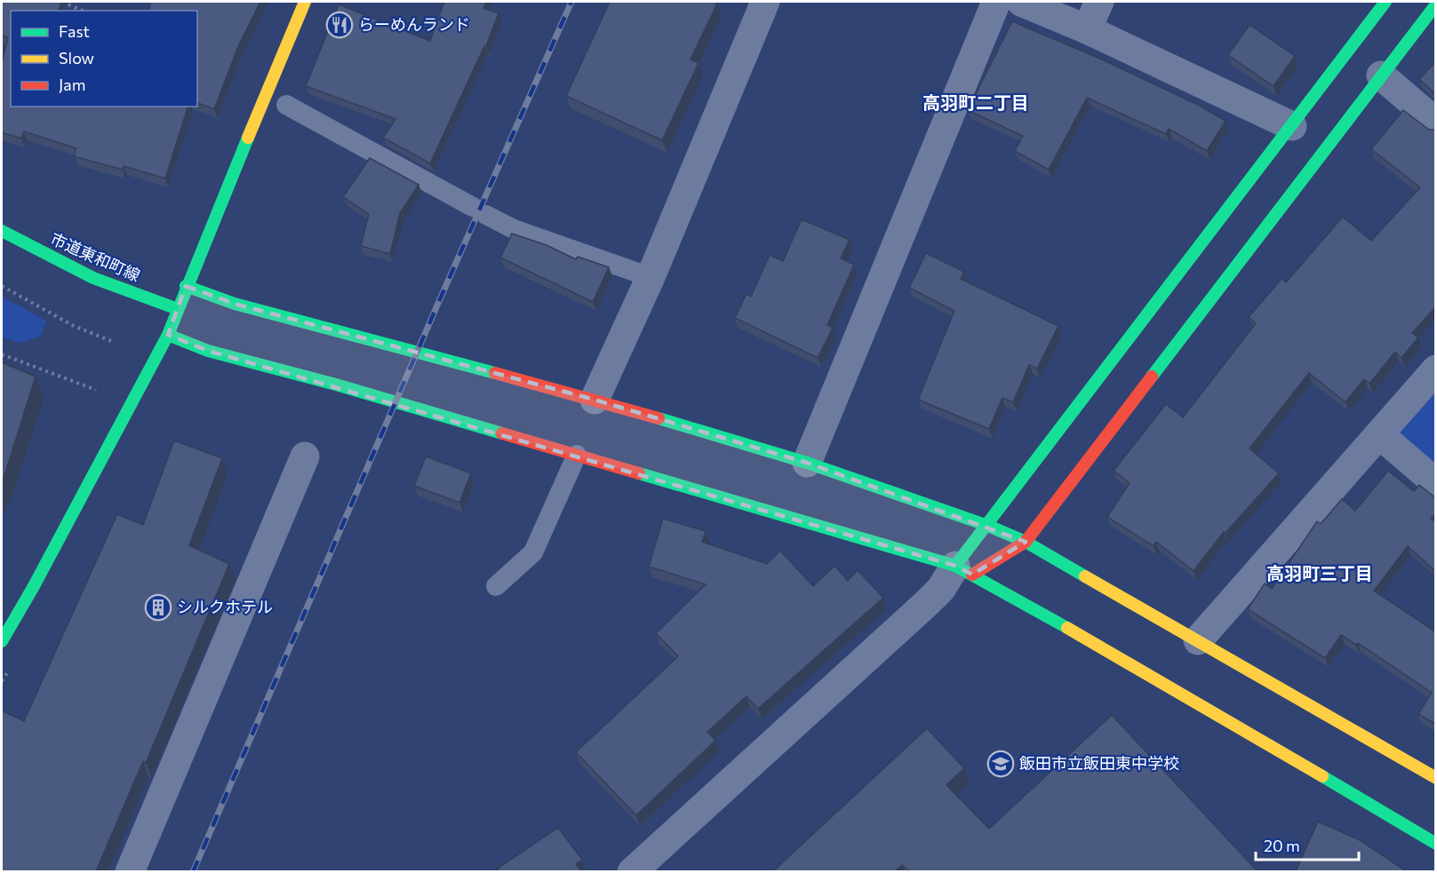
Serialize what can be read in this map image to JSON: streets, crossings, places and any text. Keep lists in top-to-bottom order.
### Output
{
  "streets": {
    "street": ["市道東和町線"]
  },
  "districts": ["高羽町二丁目", "高羽町三丁目"],
  "places": {
    "restaurant": ["らーめんランド"],
    "building": ["シルクホテル"],
    "school or university": ["飯田市立飯田東中学校"]
  },
  "legend": ["Fast", "Slow", "Jam"],
  "scale_bar": "20 m"
}
